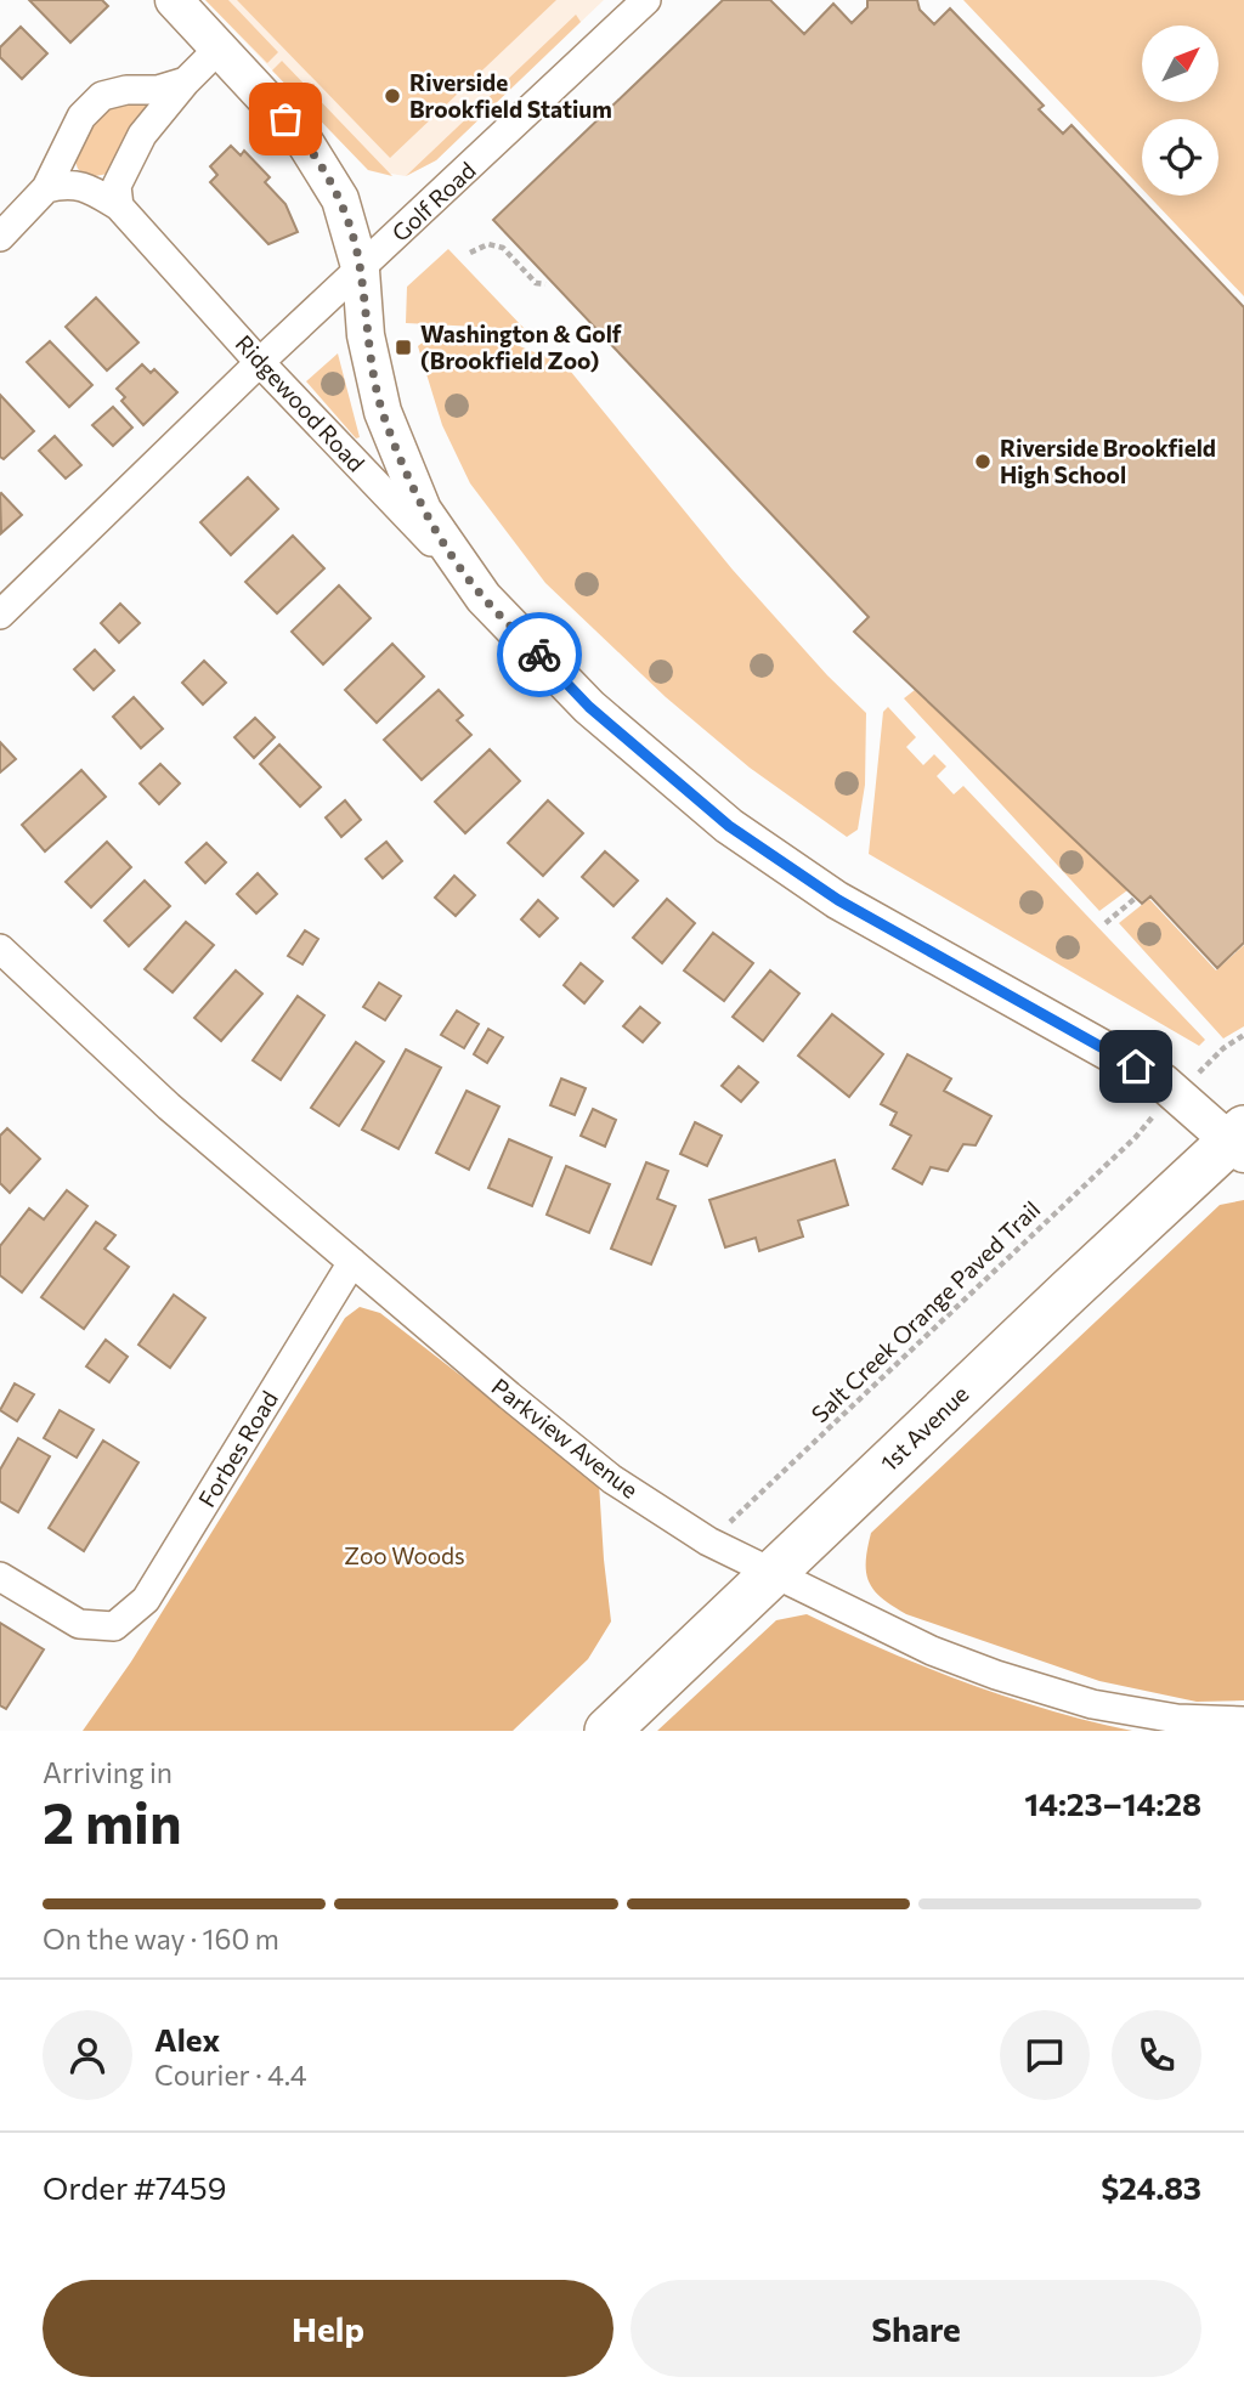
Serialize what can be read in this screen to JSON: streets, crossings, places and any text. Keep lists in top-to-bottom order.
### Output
{
  "streets": {
    "main road": ["1st Avenue"],
    "street": [
      "Golf Road",
      "Ridgewood Road",
      "Parkview Avenue",
      "Forbes Road"
    ],
    "path": ["Salt Creek Orange Paved Trail"]
  },
  "crossings": [
    ["Golf Road", "Ridgewood Road"],
    ["Ridgewood Road", "1st Avenue"],
    ["1st Avenue", "Parkview Avenue"],
    ["Parkview Avenue", "Forbes Road"]
  ],
  "parks": ["Zoo Woods"],
  "places": {
    "other": ["Riverside Brookfield Statium", "Riverside Brookfield High School"],
    "transit": ["Washington & Golf (Brookfield Zoo)"]
  },
  "north": "top right",
  "page": {
    "heading": ["2 min", "Arriving in", "14:23–14:28"],
    "panel": [
      "Alex",
      "Courier · 4.4",
      "Order #7459",
      "$24.83"
    ],
    "bar": "On the way · 160 m",
    "buttons": ["Help", "Share"]
  }
}
